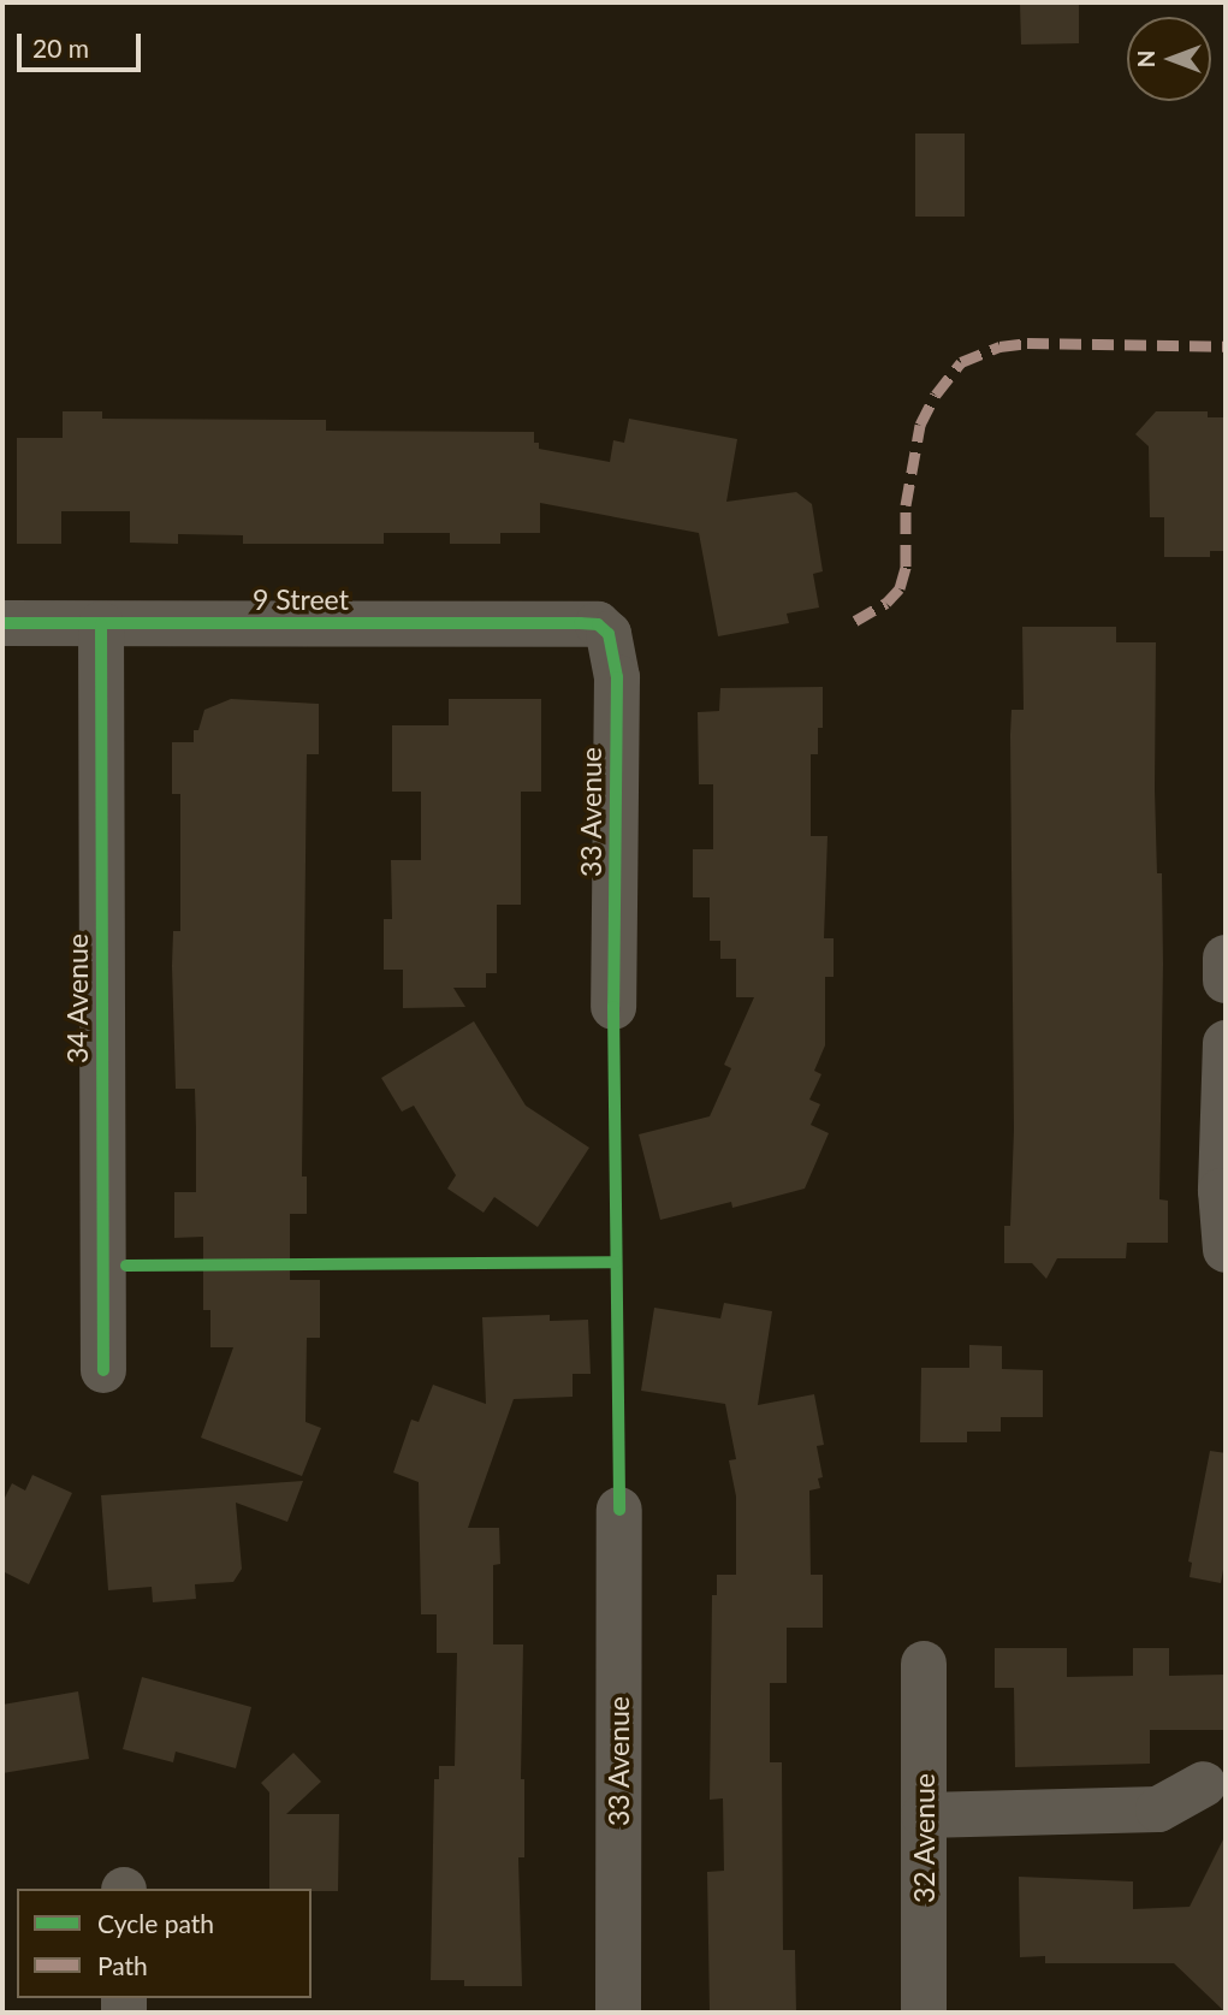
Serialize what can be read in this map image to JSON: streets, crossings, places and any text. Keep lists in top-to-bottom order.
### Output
{
  "streets": {
    "street": [
      "9 Street",
      "33 Avenue",
      "34 Avenue",
      "32 Avenue"
    ]
  },
  "crossings": [
    ["9 Street", "33 Avenue"],
    ["9 Street", "34 Avenue"]
  ],
  "legend": ["Cycle path", "Path"],
  "scale_bar": "20 m",
  "north": "left"
}
